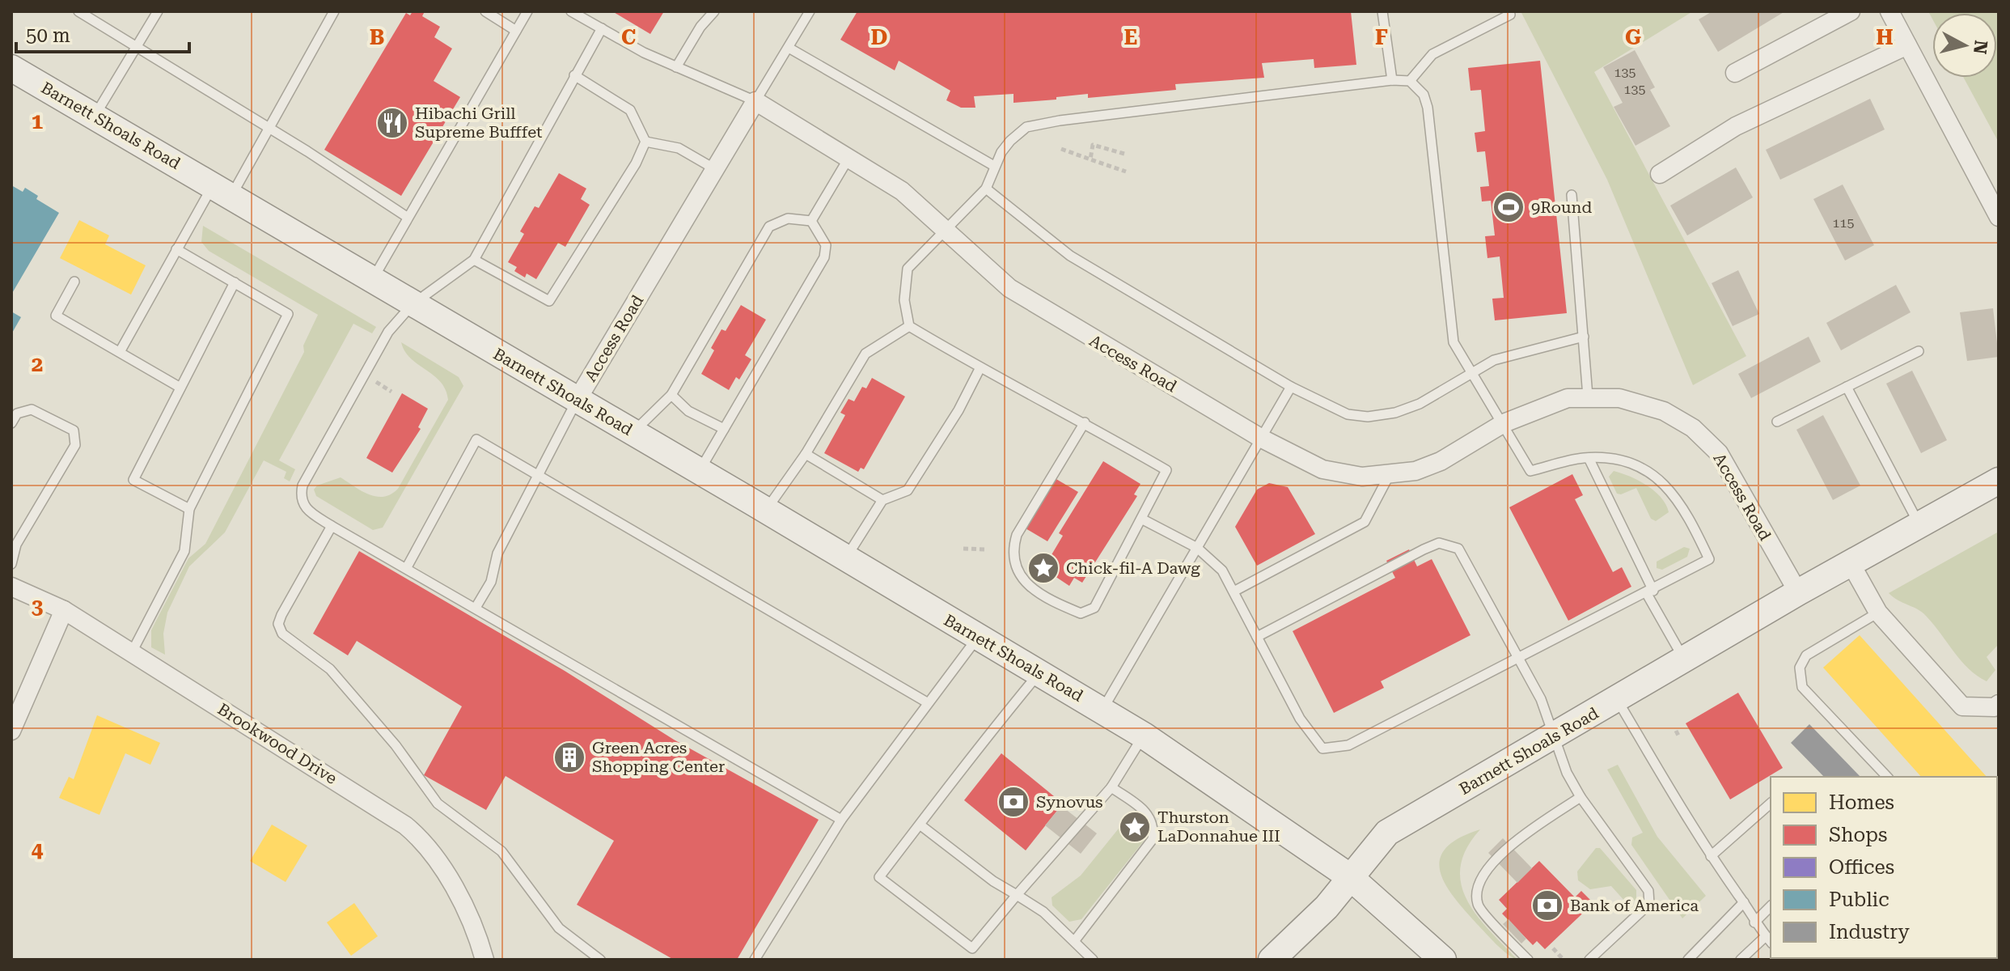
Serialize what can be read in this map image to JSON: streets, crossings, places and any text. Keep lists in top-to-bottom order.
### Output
{
  "streets": {
    "main road": ["Barnett Shoals Road"],
    "street": ["Access Road", "Brookwood Drive"]
  },
  "crossings": [
    ["Barnett Shoals Road", "Access Road"]
  ],
  "places": {
    "restaurant": ["Hibachi Grill Supreme Bufffet"],
    "sports": ["9Round"],
    "place": ["Chick-fil-A Dawg", "Thurston LaDonnahue III"],
    "building": ["Green Acres Shopping Center"],
    "bank": ["Synovus", "Bank of America"]
  },
  "house_numbers": ["135", "135", "115"],
  "legend": [
    "Homes",
    "Shops",
    "Offices",
    "Public",
    "Industry"
  ],
  "scale_bar": "50 m",
  "north": "right",
  "grid": {
    "columns": [
      "B",
      "C",
      "D",
      "E",
      "F",
      "G",
      "H"
    ],
    "rows": [
      "1",
      "2",
      "3",
      "4"
    ]
  }
}
